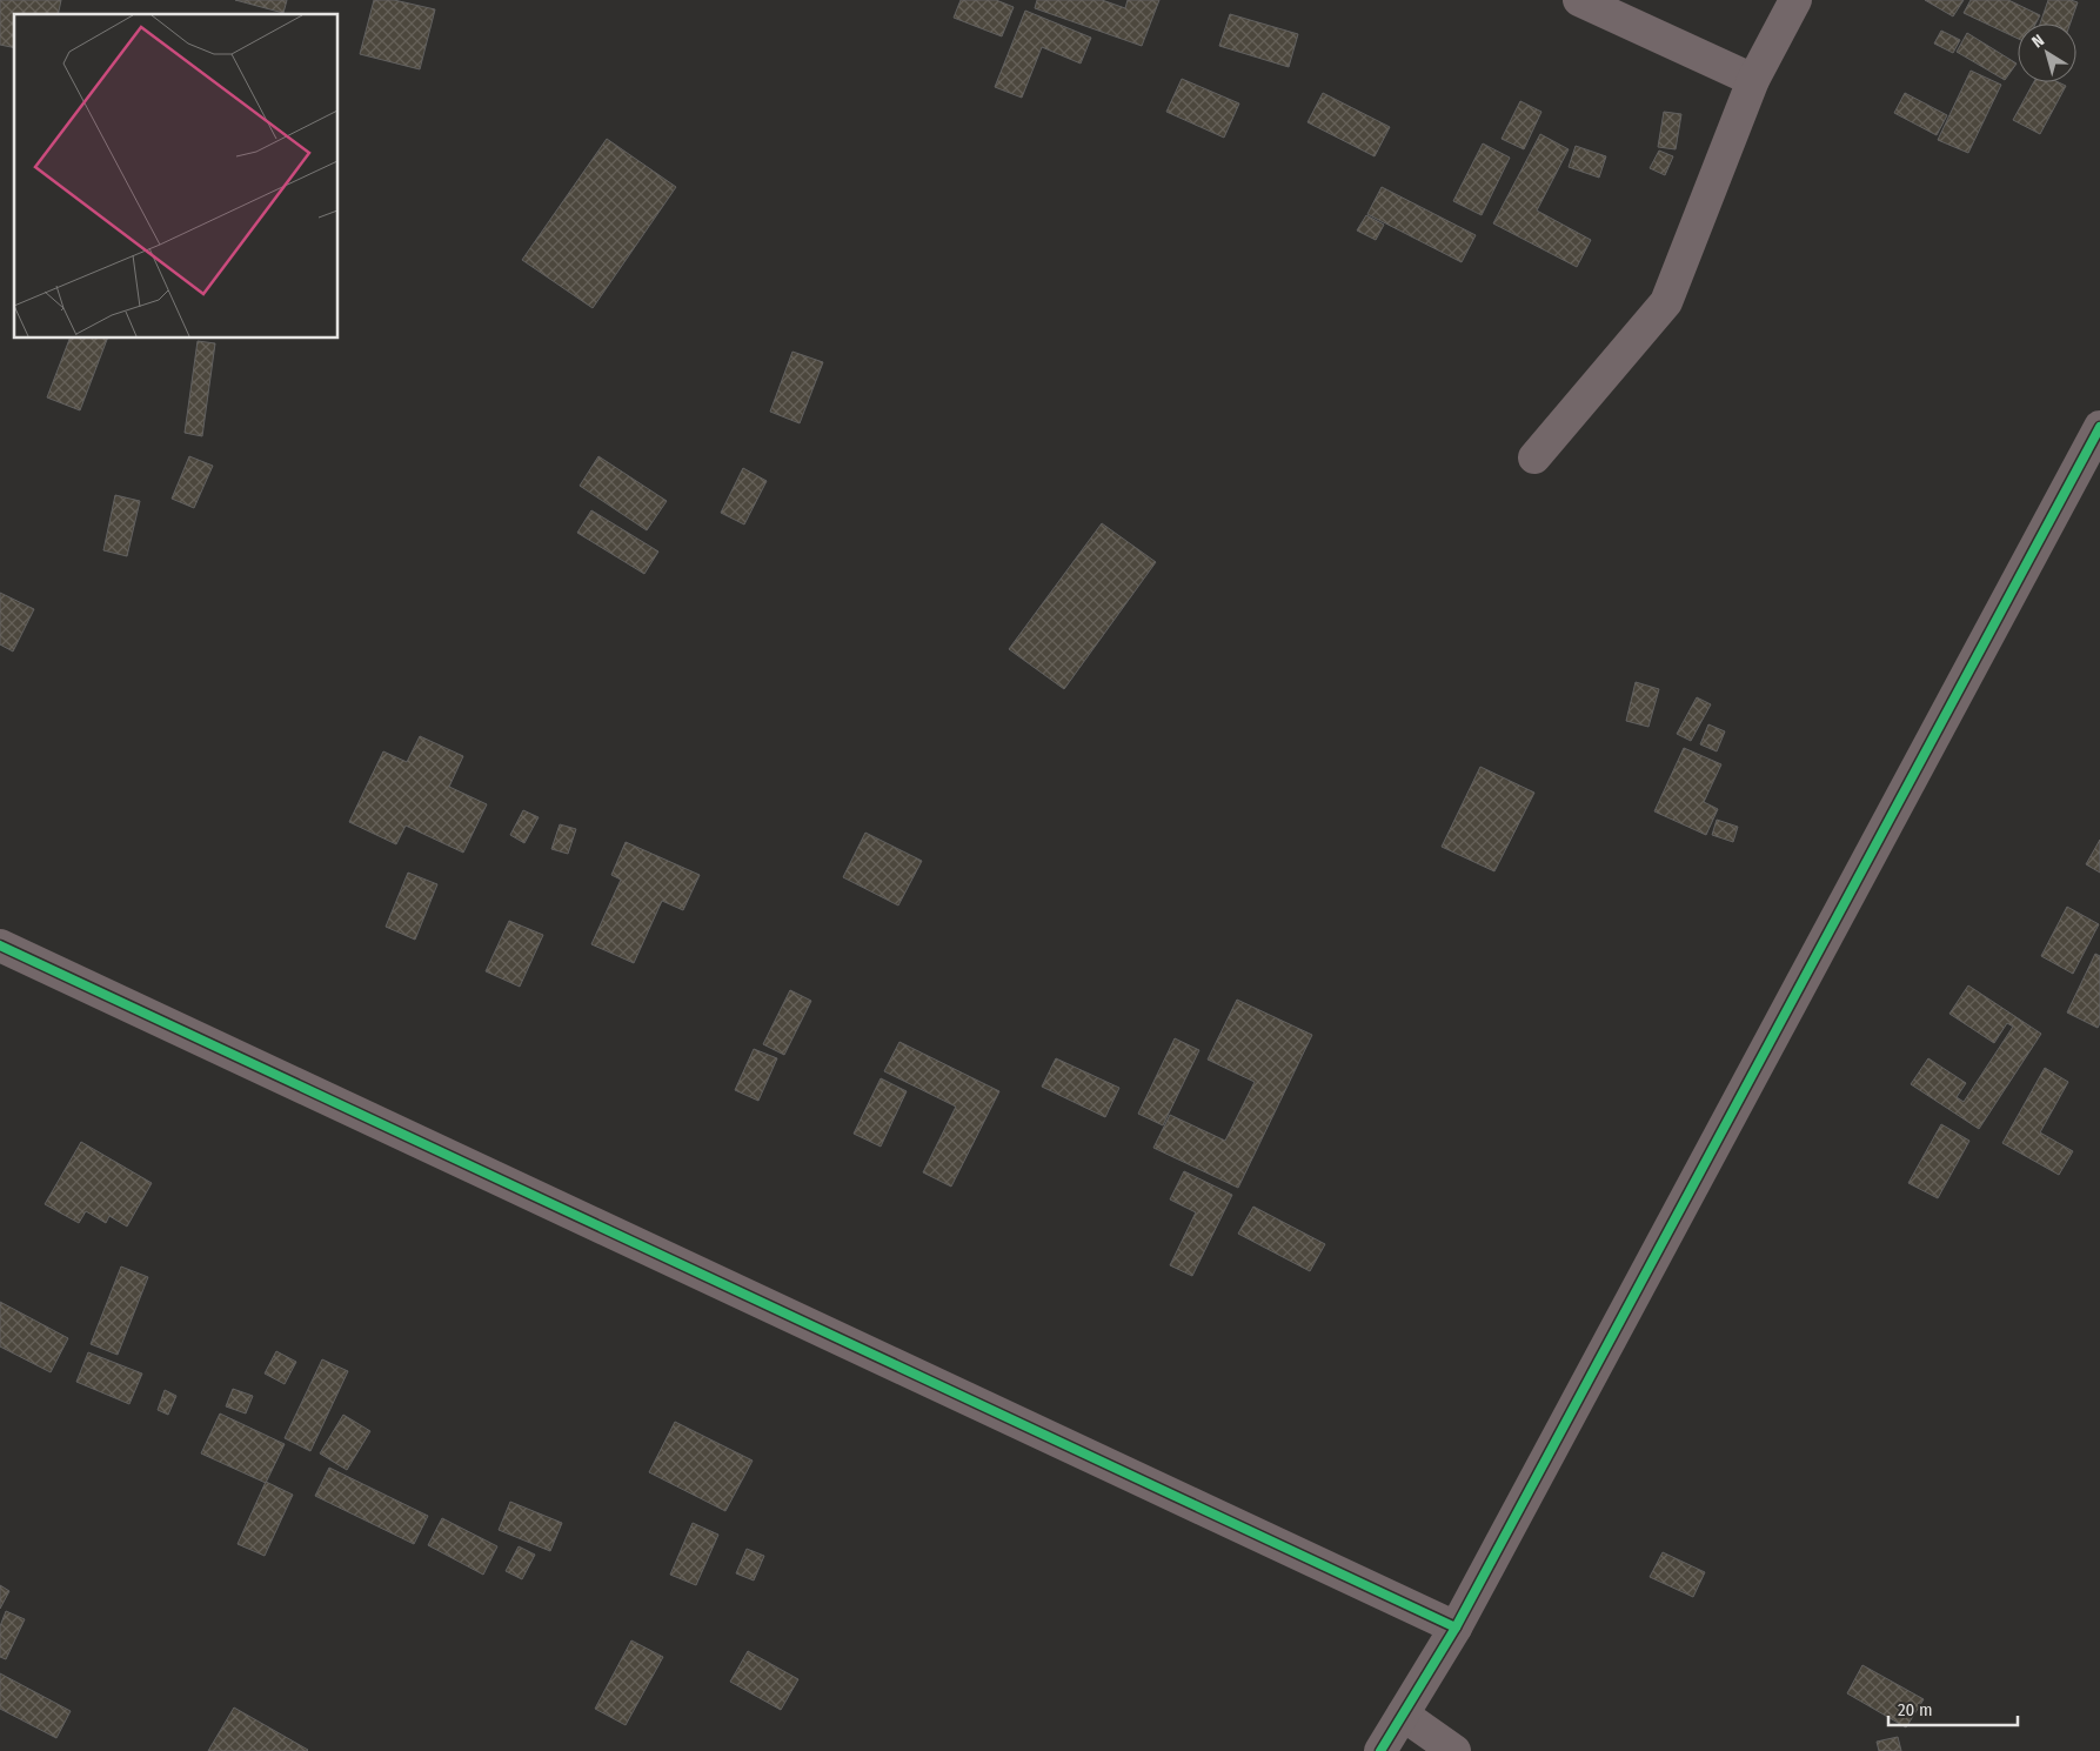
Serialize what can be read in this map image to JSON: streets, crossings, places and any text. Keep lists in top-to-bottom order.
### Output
{
  "scale_bar": "20 m",
  "north": "top left"
}
